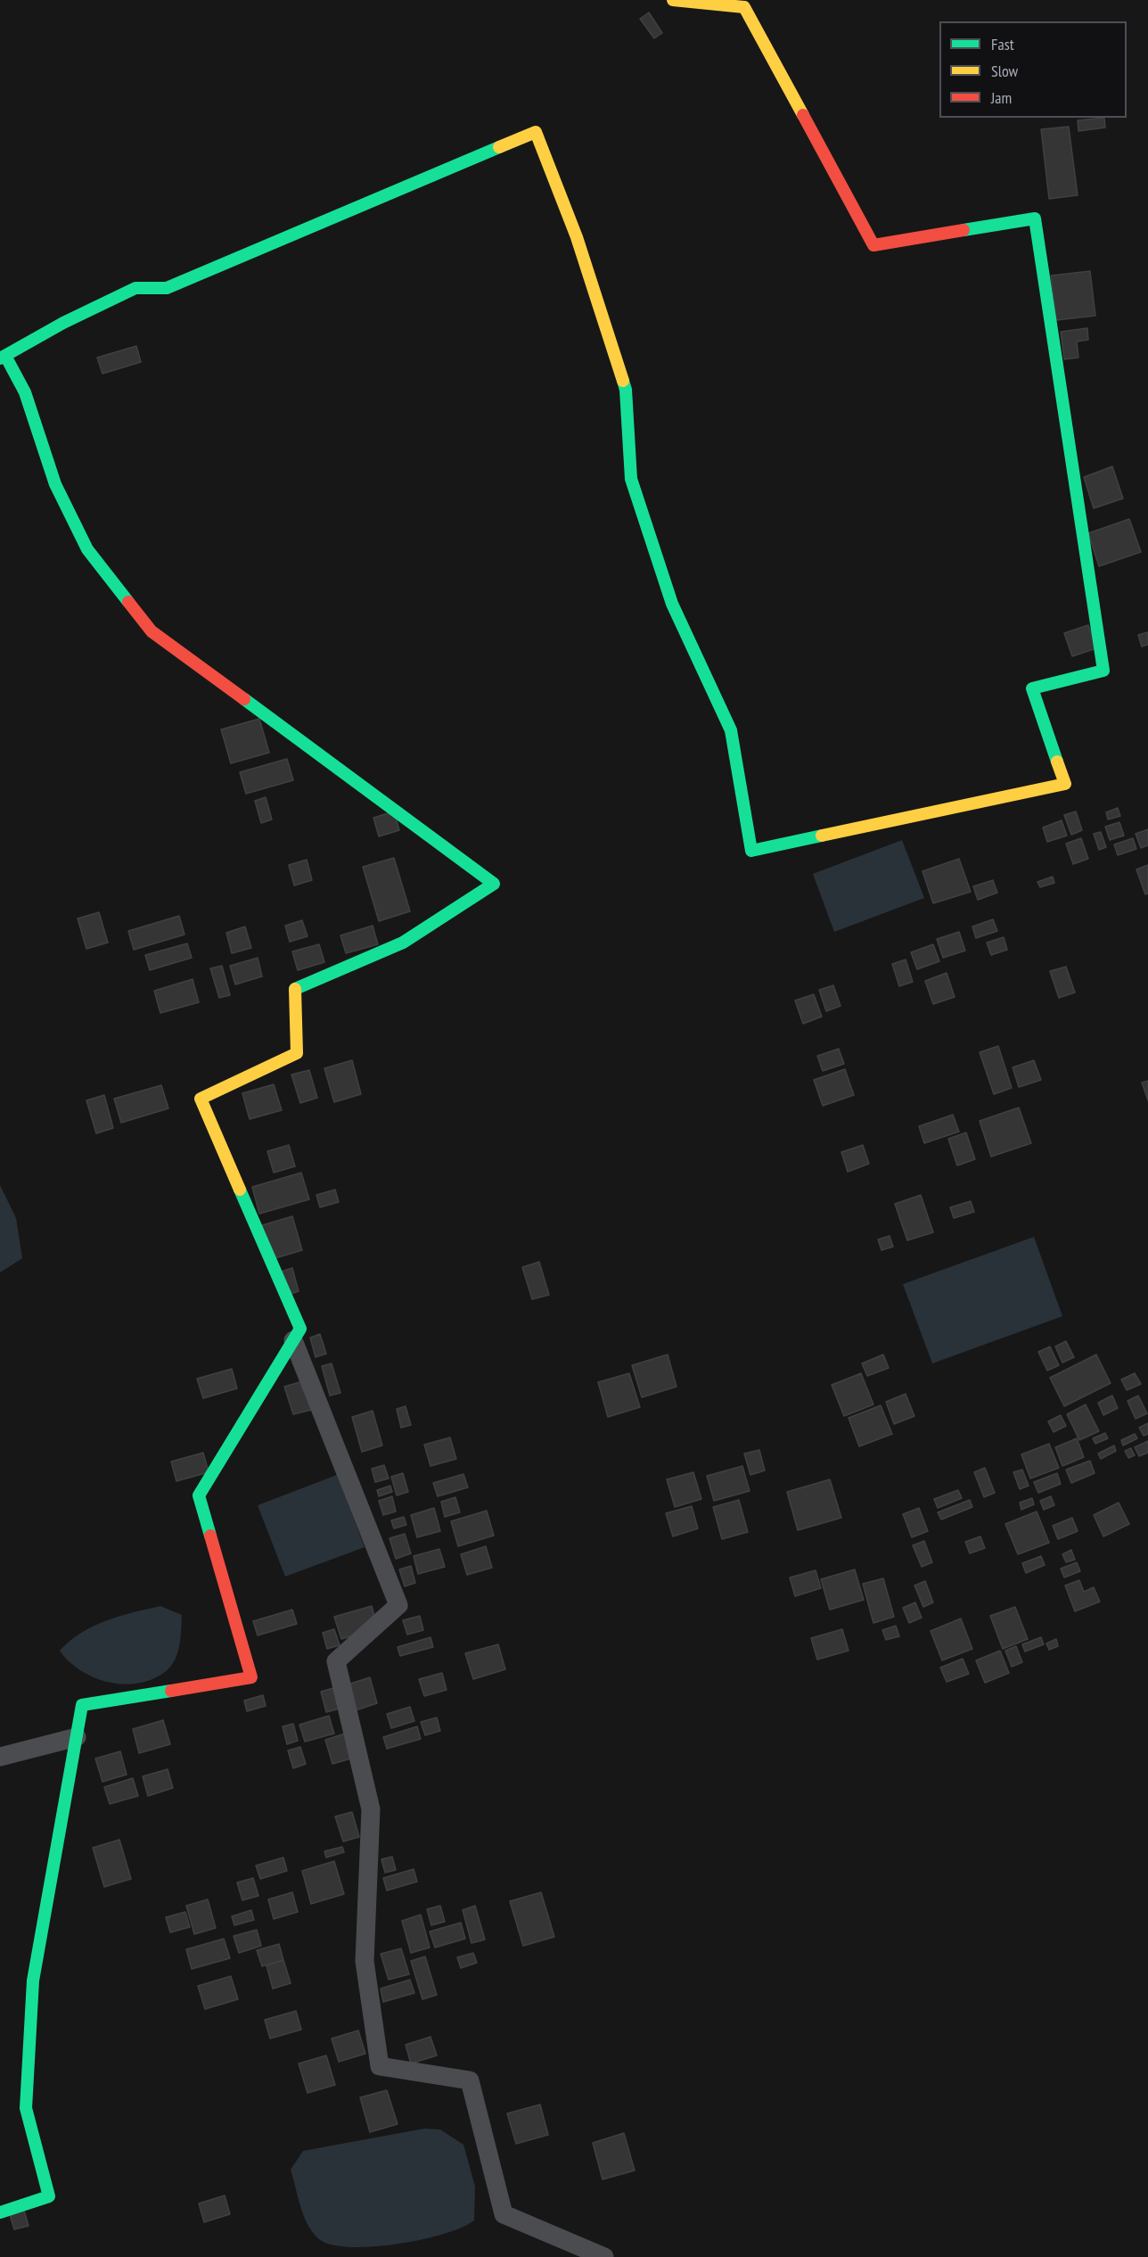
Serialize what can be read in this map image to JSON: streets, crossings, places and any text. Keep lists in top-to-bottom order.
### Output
{
  "legend": ["Fast", "Slow", "Jam"]
}
